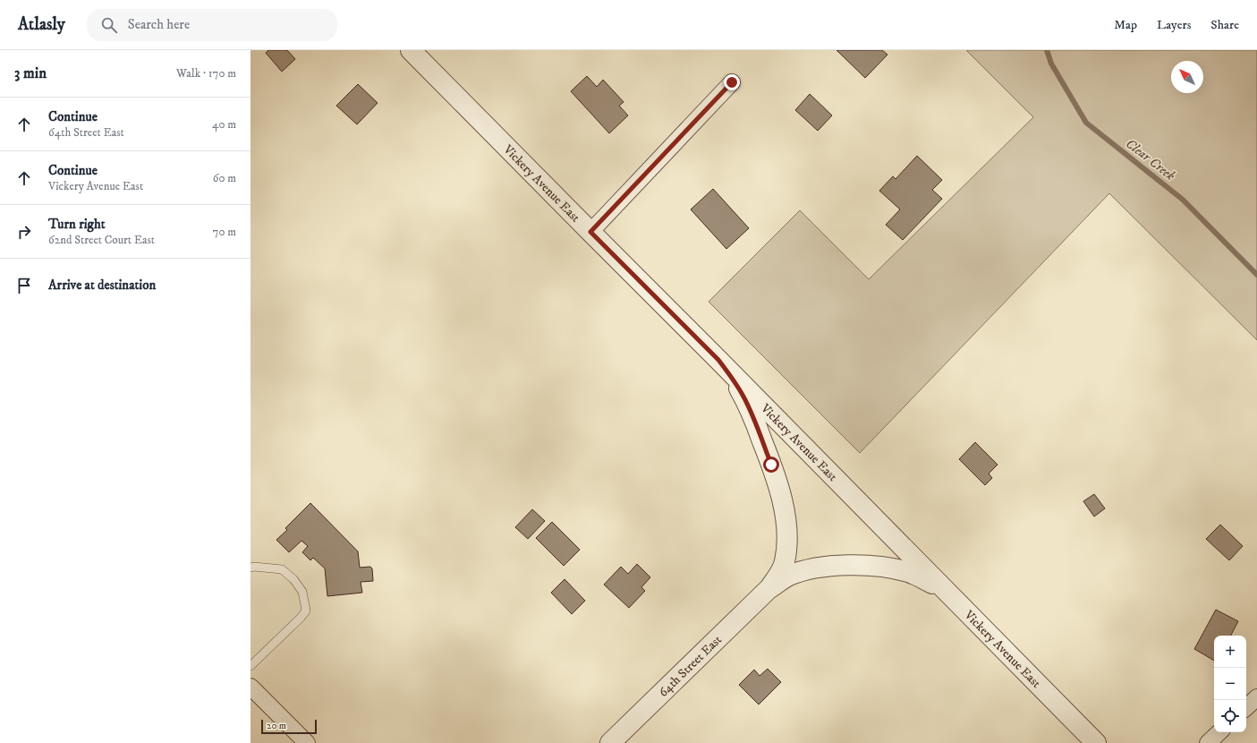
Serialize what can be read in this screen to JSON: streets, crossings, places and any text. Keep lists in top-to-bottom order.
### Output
{
  "streets": {
    "street": ["Vickery Avenue East", "64th Street East"]
  },
  "crossings": [
    ["Vickery Avenue East", "64th Street East"]
  ],
  "water": ["Clear Creek"],
  "scale_bar": "20 m",
  "north": "top left",
  "page": {
    "header": "Atlasly",
    "search": "Search here",
    "nav": ["Map", "Layers", "Share"],
    "heading": ["3 min", "Walk · 170 m"],
    "list": [
      ["Continue", "64th Street East", "40 m"],
      ["Continue", "Vickery Avenue East", "60 m"],
      ["Turn right", "62nd Street Court East", "70 m"],
      "Arrive at destination"
    ],
    "map_buttons": ["+", "−"],
    "scale": "20 m"
  }
}
